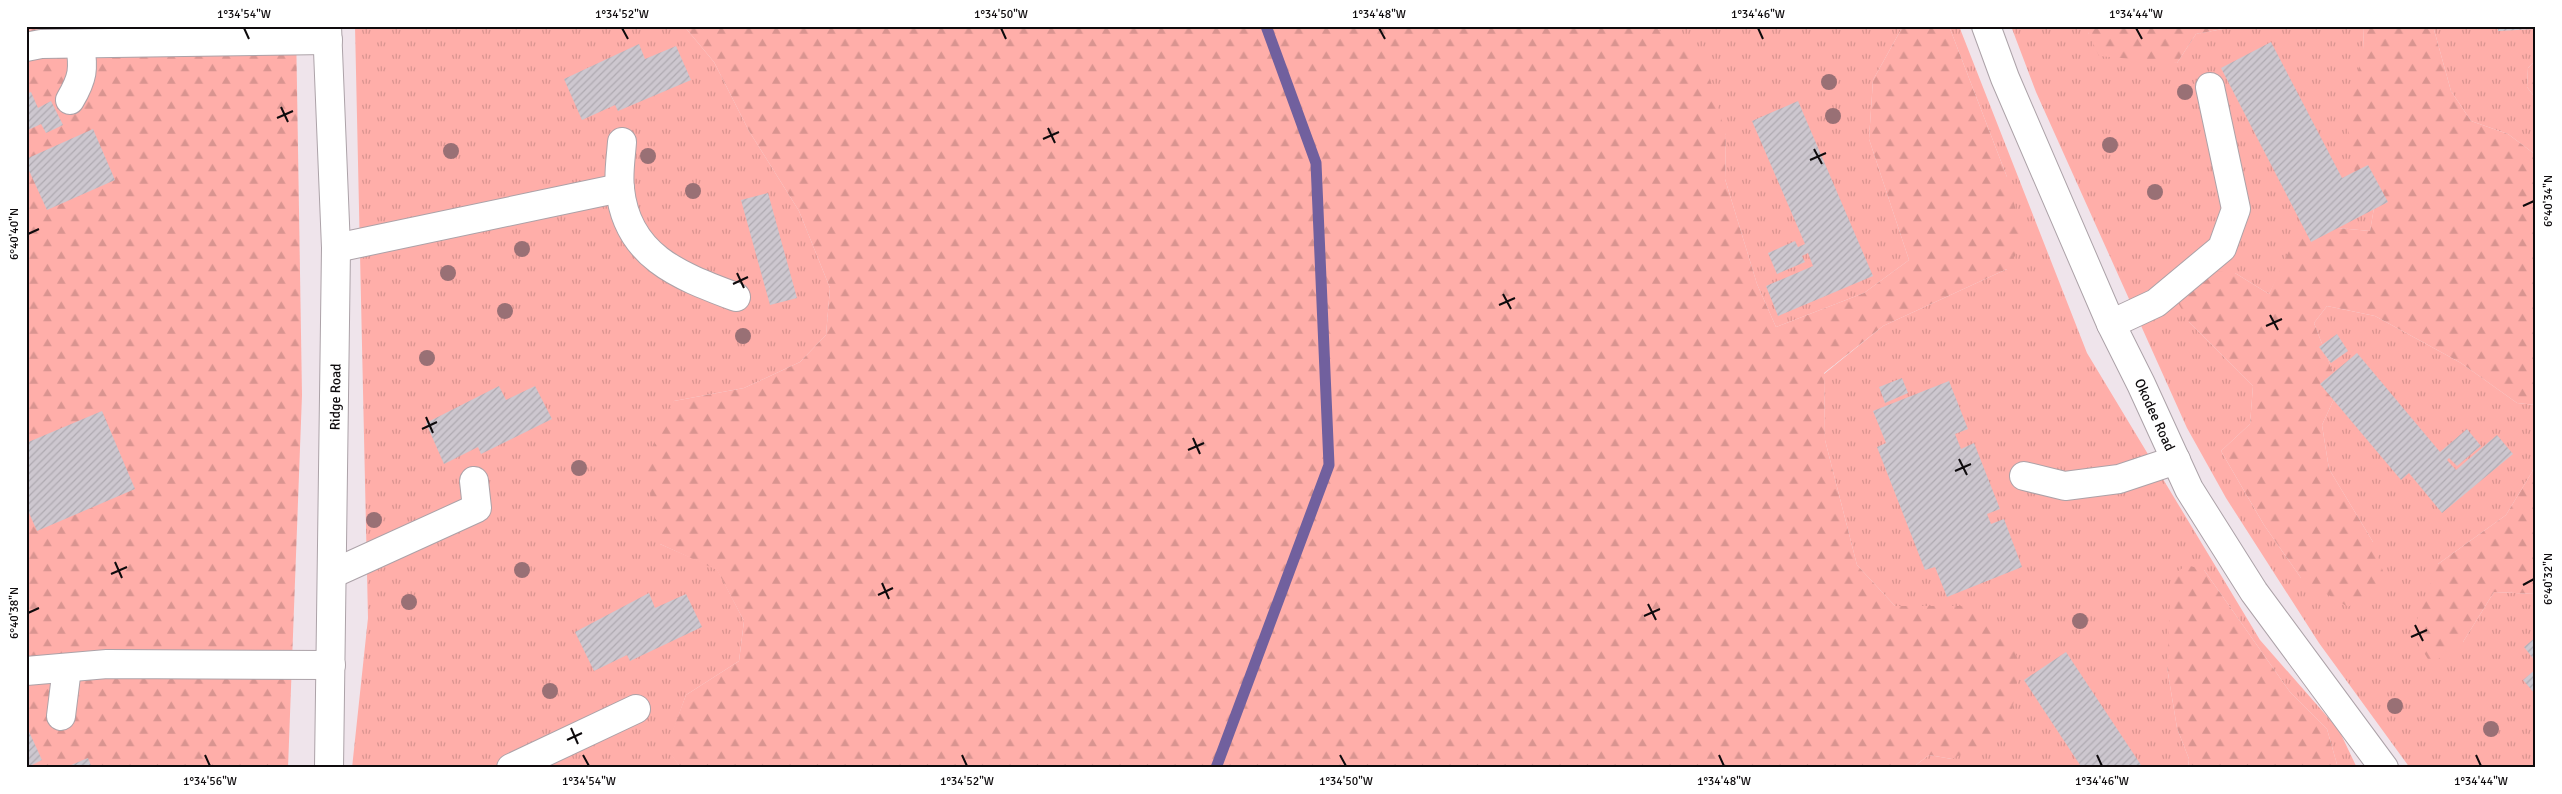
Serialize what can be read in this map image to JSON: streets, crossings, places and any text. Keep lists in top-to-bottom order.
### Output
{
  "streets": {
    "street": ["Ridge Road", "Okodee Road"]
  },
  "coordinates": [
    "1°34'54\"W",
    "1°34'52\"W",
    "1°34'50\"W",
    "1°34'48\"W",
    "1°34'46\"W",
    "1°34'44\"W",
    "6°40'34\"N",
    "6°40'40\"N",
    "6°40'32\"N",
    "6°40'38\"N",
    "1°34'56\"W"
  ]
}
